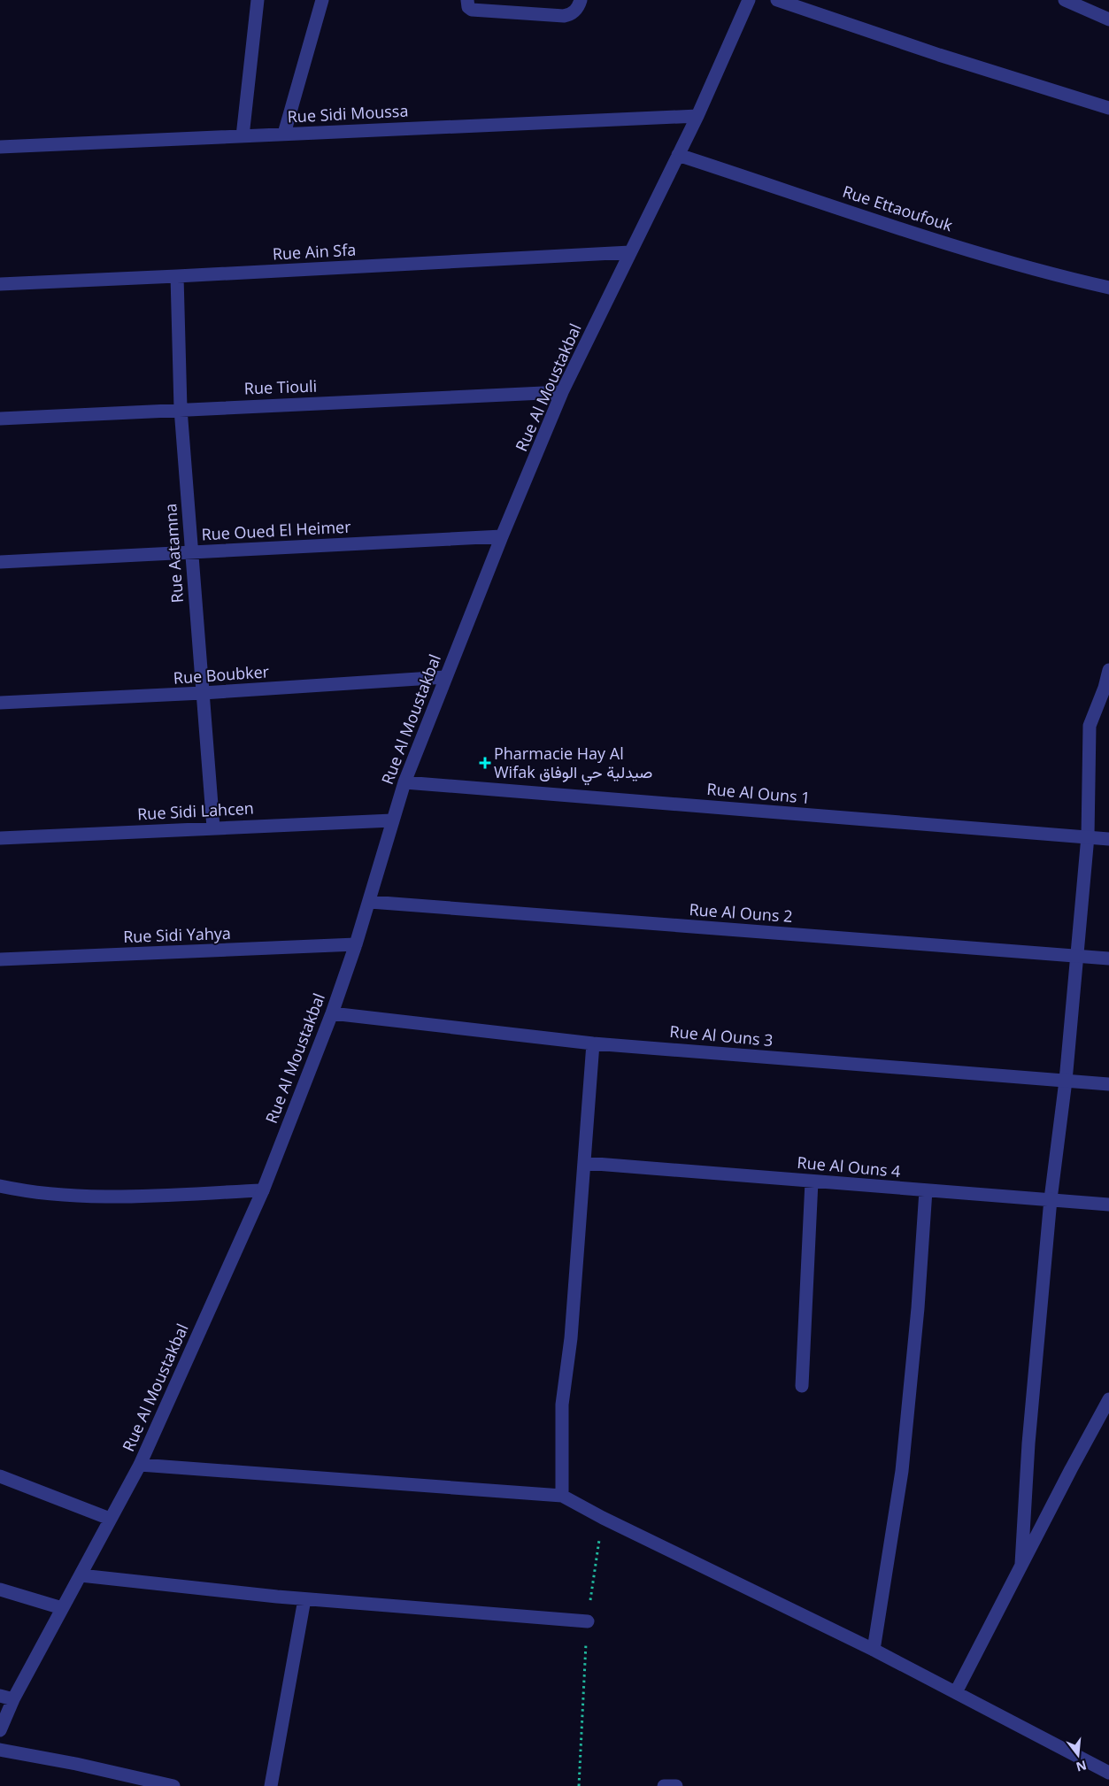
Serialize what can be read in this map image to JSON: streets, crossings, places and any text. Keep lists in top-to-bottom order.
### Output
{
  "streets": {
    "street": [
      "Rue Sidi Moussa",
      "Rue Ettaoufouk",
      "Rue Ain Sfa",
      "Rue Tiouli",
      "Rue Al Moustakbal",
      "Rue Oued El Heimer",
      "Rue Aatamna",
      "Rue Boubker",
      "Rue Al Ouns 1",
      "Rue Sidi Lahcen",
      "Rue Al Ouns 2",
      "Rue Sidi Yahya",
      "Rue Al Ouns 3",
      "Rue Al Ouns 4"
    ]
  },
  "crossings": [
    ["Rue Sidi Moussa", "Rue Al Moustakbal"],
    ["Rue Ettaoufouk", "Rue Al Moustakbal"],
    ["Rue Ain Sfa", "Rue Al Moustakbal"],
    ["Rue Ain Sfa", "Rue Aatamna"],
    ["Rue Tiouli", "Rue Al Moustakbal"],
    ["Rue Tiouli", "Rue Aatamna"],
    ["Rue Al Moustakbal", "Rue Oued El Heimer"],
    ["Rue Al Moustakbal", "Rue Boubker"],
    ["Rue Al Moustakbal", "Rue Al Ouns 1"],
    ["Rue Al Moustakbal", "Rue Sidi Lahcen"],
    ["Rue Al Moustakbal", "Rue Al Ouns 2"],
    ["Rue Al Moustakbal", "Rue Sidi Yahya"],
    ["Rue Al Moustakbal", "Rue Al Ouns 3"],
    ["Rue Oued El Heimer", "Rue Aatamna"],
    ["Rue Aatamna", "Rue Boubker"],
    ["Rue Aatamna", "Rue Sidi Lahcen"]
  ],
  "places": {
    "health": ["Pharmacie Hay Al Wifak صيدلية حي الوفاق"]
  },
  "north": "bottom"
}
